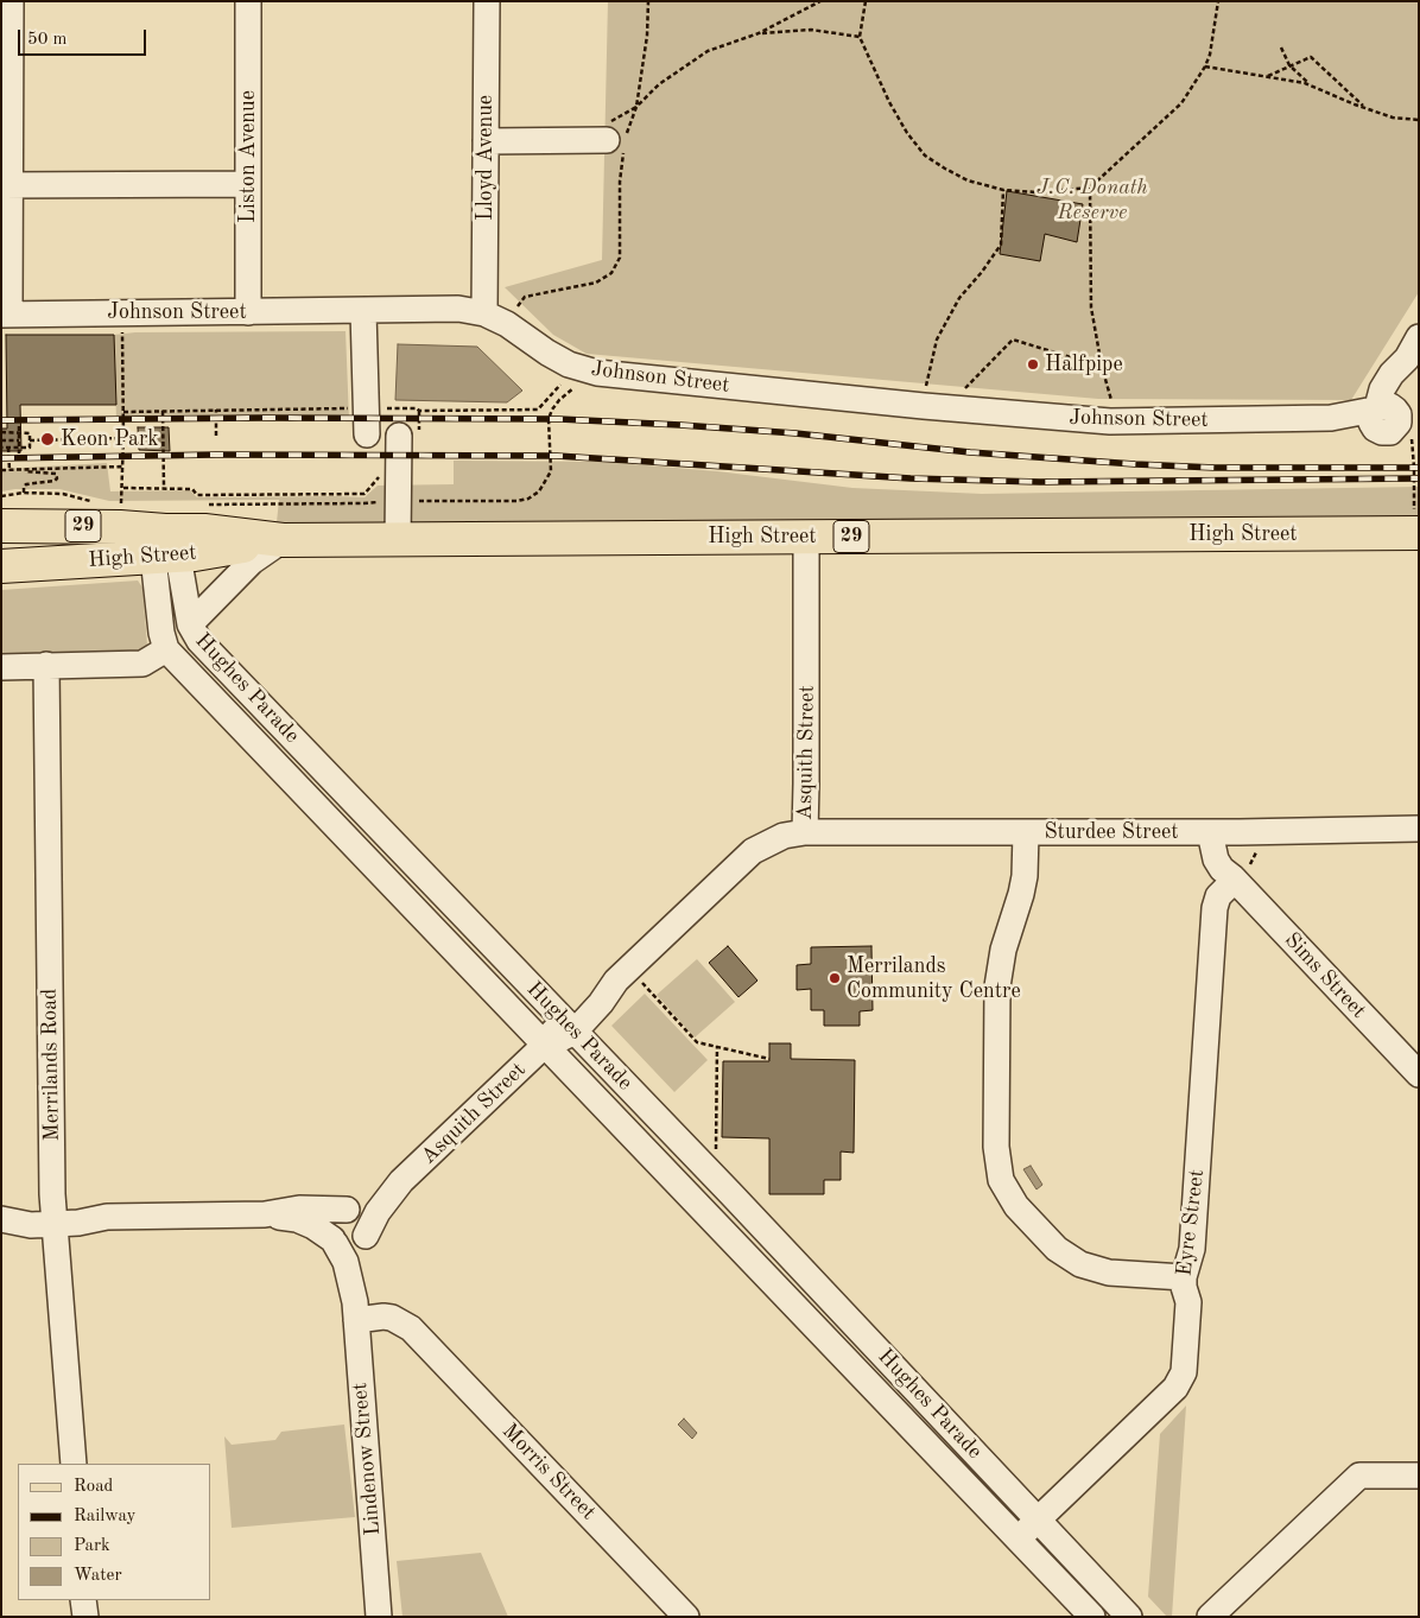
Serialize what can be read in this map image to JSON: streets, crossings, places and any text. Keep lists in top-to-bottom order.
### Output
{
  "streets": {
    "main road": ["29", "High Street"],
    "street": [
      "Liston Avenue",
      "Lloyd Avenue",
      "Johnson Street",
      "Hughes Parade",
      "Asquith Street",
      "Sturdee Street",
      "Sims Street",
      "Merrilands Road",
      "Eyre Street",
      "Lindenow Street",
      "Morris Street"
    ]
  },
  "crossings": [
    ["Liston Avenue", "Johnson Street"],
    ["Lloyd Avenue", "Johnson Street"],
    ["High Street", "Hughes Parade"],
    ["High Street", "Asquith Street"],
    ["Hughes Parade", "Asquith Street"],
    ["Hughes Parade", "Eyre Street"],
    ["Asquith Street", "Sturdee Street"],
    ["Asquith Street", "Lindenow Street"],
    ["Sturdee Street", "Sims Street"],
    ["Sims Street", "Eyre Street"],
    ["Lindenow Street", "Morris Street"]
  ],
  "parks": ["J.C. Donath Reserve"],
  "places": ["Halfpipe", "Keon Park", "Merrilands Community Centre"],
  "legend": [
    "Road",
    "Railway",
    "Park",
    "Water"
  ],
  "scale_bar": "50 m"
}
